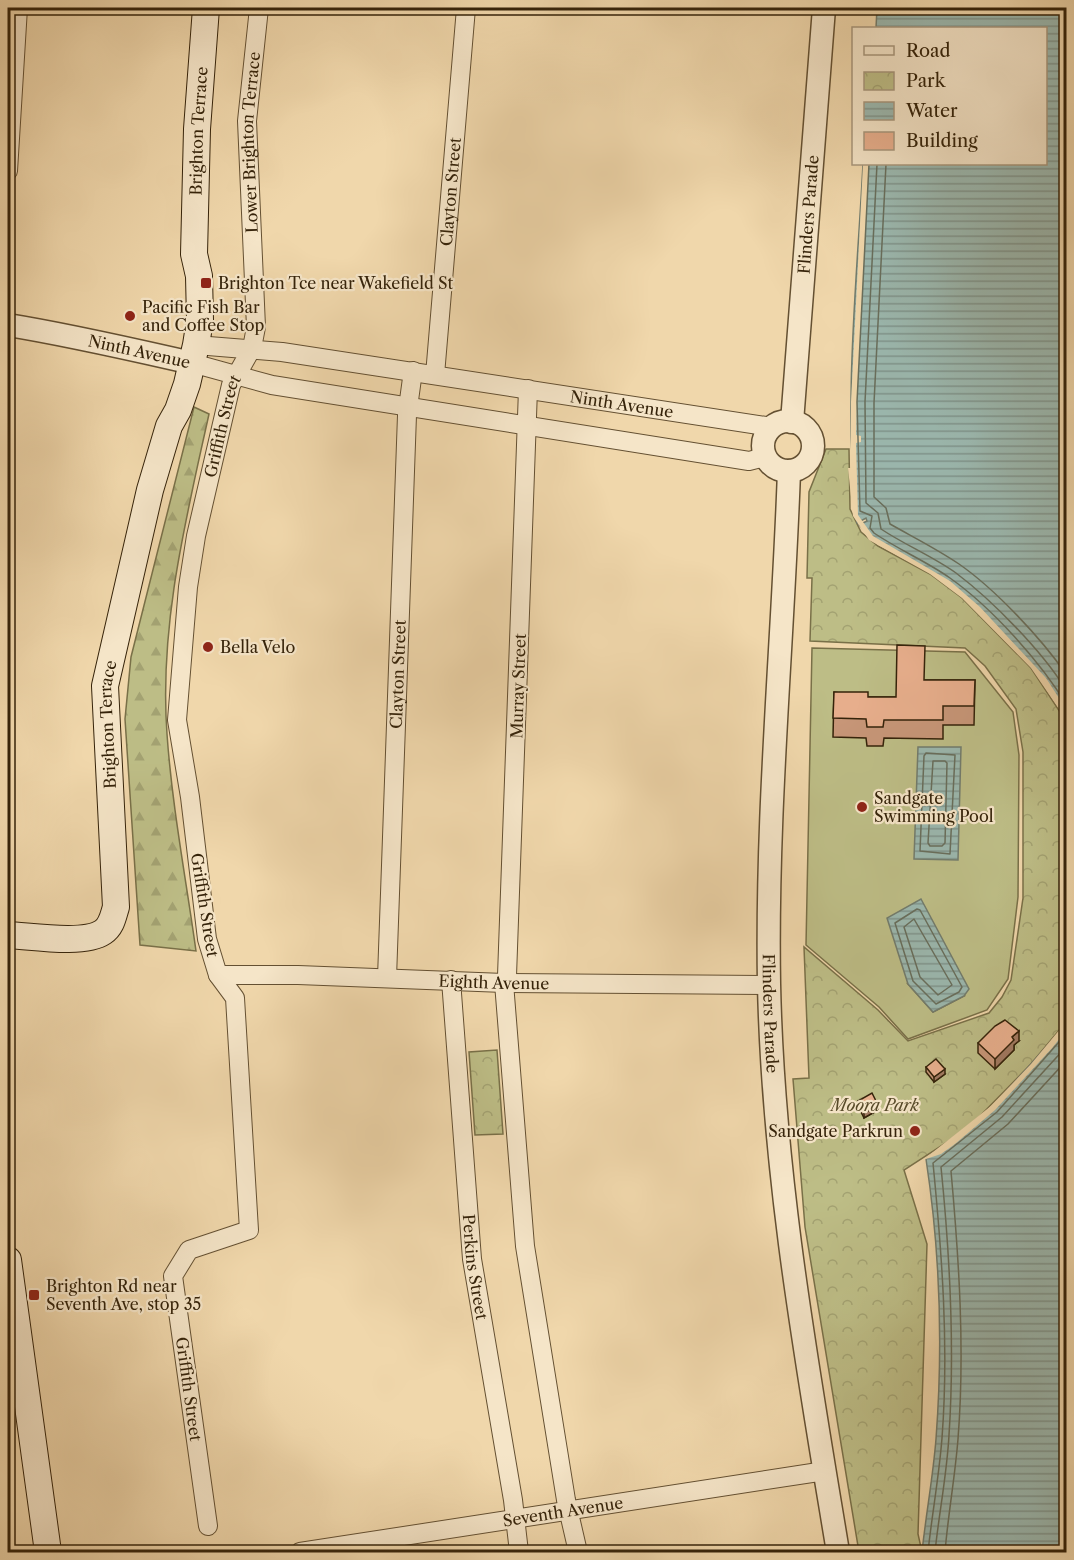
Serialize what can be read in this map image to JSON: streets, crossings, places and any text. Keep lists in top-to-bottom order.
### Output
{
  "streets": {
    "main road": ["Brighton Terrace"],
    "street": [
      "Lower Brighton Terrace",
      "Clayton Street",
      "Flinders Parade",
      "Ninth Avenue",
      "Griffith Street",
      "Murray Street",
      "Eighth Avenue",
      "Perkins Street",
      "Seventh Avenue"
    ]
  },
  "crossings": [
    ["Brighton Terrace", "Ninth Avenue"],
    ["Lower Brighton Terrace", "Ninth Avenue"],
    ["Lower Brighton Terrace", "Griffith Street"],
    ["Clayton Street", "Ninth Avenue"],
    ["Clayton Street", "Eighth Avenue"],
    ["Flinders Parade", "Ninth Avenue"],
    ["Flinders Parade", "Eighth Avenue"],
    ["Flinders Parade", "Seventh Avenue"],
    ["Ninth Avenue", "Griffith Street"],
    ["Ninth Avenue", "Murray Street"],
    ["Griffith Street", "Eighth Avenue"],
    ["Murray Street", "Eighth Avenue"],
    ["Eighth Avenue", "Perkins Street"],
    ["Perkins Street", "Seventh Avenue"]
  ],
  "parks": ["Moora Park"],
  "places": {
    "transit": ["Brighton Tce near Wakefield St", "Brighton Rd near Seventh Ave, stop 35"],
    "other": [
      "Pacific Fish Bar and Coffee Stop",
      "Bella Velo",
      "Sandgate Swimming Pool",
      "Sandgate Parkrun"
    ]
  },
  "legend": [
    "Road",
    "Park",
    "Water",
    "Building"
  ]
}
